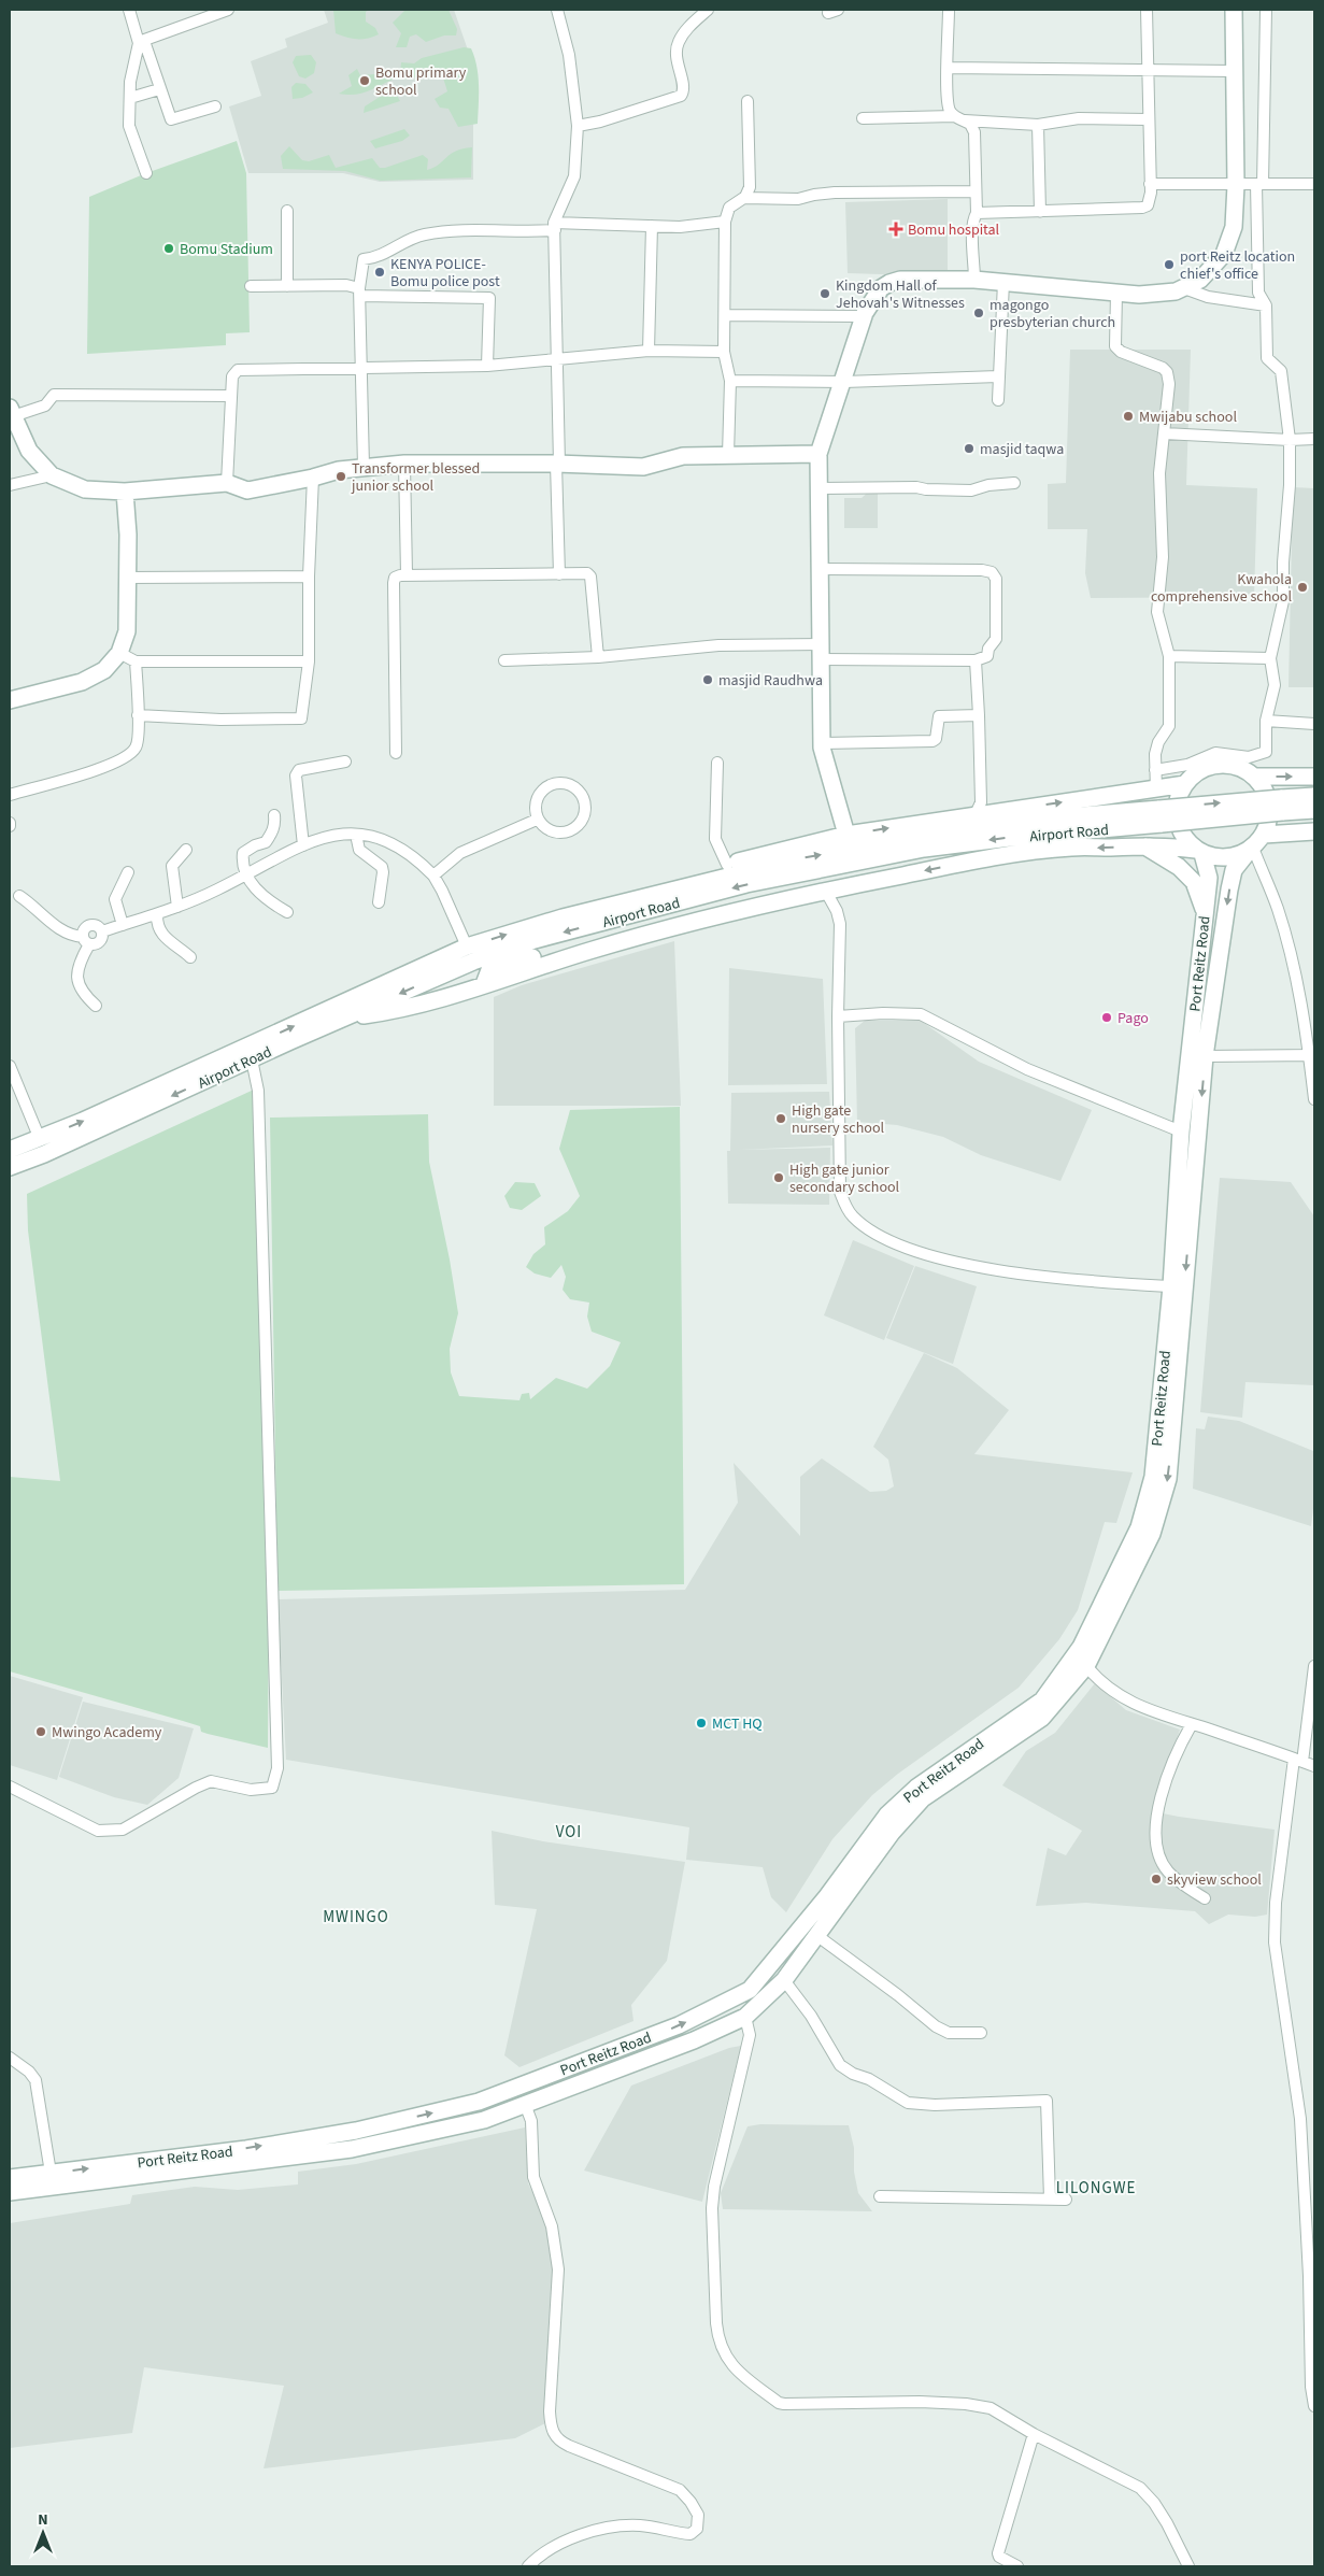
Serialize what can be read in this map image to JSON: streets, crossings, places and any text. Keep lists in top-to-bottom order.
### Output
{
  "streets": {
    "main road": ["Airport Road", "Port Reitz Road"]
  },
  "districts": ["VOI", "MWINGO", "LILONGWE"],
  "places": {
    "other": [
      "Bomu primary school",
      "Bomu Stadium",
      "port Reitz location chief's office",
      "KENYA POLICE- Bomu police post",
      "Kingdom Hall of Jehovah's Witnesses",
      "magongo presbyterian church",
      "Mwijabu school",
      "masjid taqwa",
      "Transformer blessed junior school",
      "Kwahola comprehensive school",
      "masjid Raudhwa",
      "Pago",
      "High gate nursery school",
      "High gate junior secondary school",
      "MCT HQ",
      "Mwingo Academy",
      "skyview school"
    ],
    "health": ["Bomu hospital"]
  },
  "north": "top"
}
